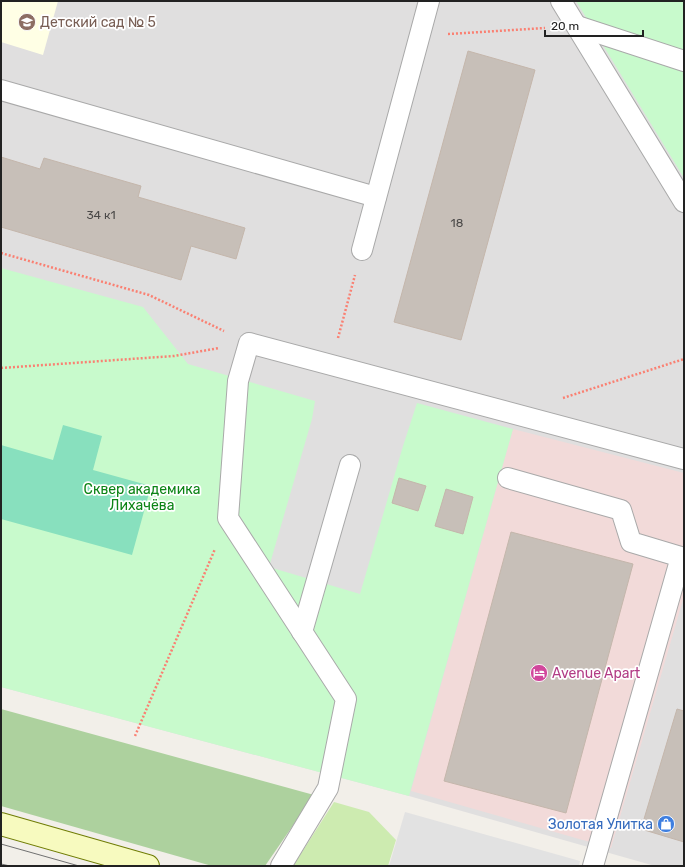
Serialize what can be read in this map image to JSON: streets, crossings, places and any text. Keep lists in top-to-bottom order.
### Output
{
  "parks": ["Сквер академика Лихачёва"],
  "places": {
    "school or university": ["Детский сад № 5"],
    "hotel": ["Avenue Apart"],
    "shop": ["Золотая Улитка"]
  },
  "house_numbers": ["34 к1", "18"],
  "scale_bar": "20 m"
}
